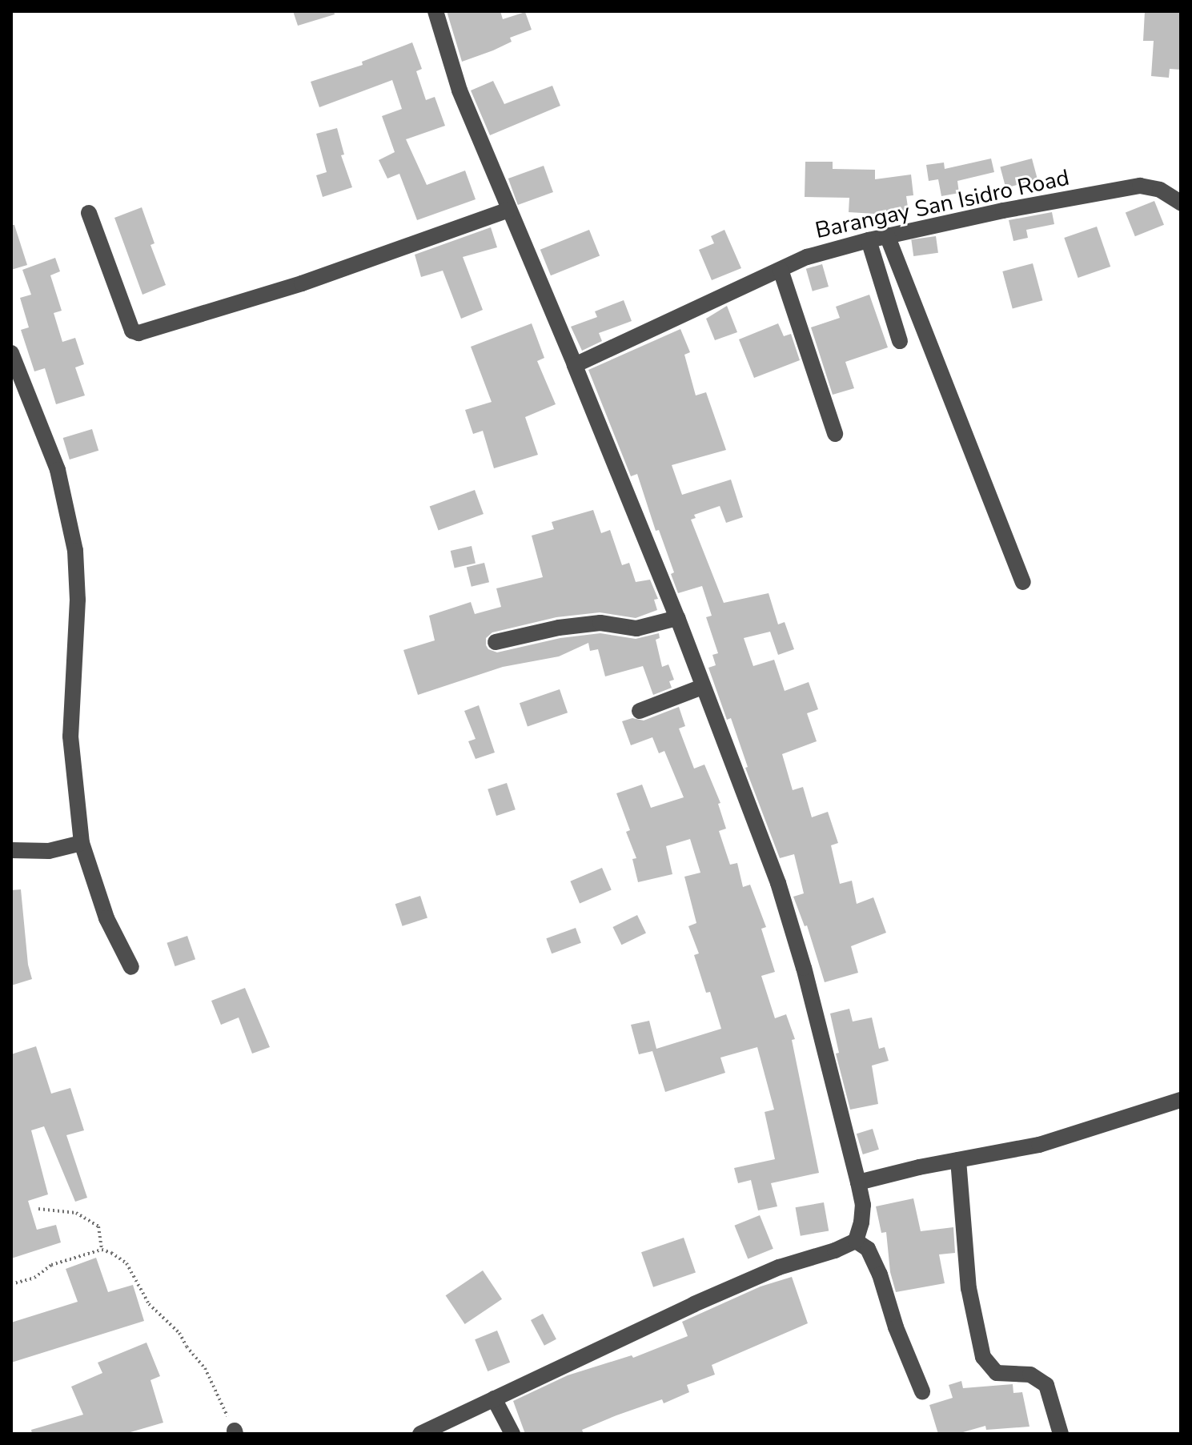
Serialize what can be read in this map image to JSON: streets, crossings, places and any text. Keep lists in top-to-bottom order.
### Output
{
  "streets": {
    "street": ["Barangay San Isidro Road"]
  }
}
